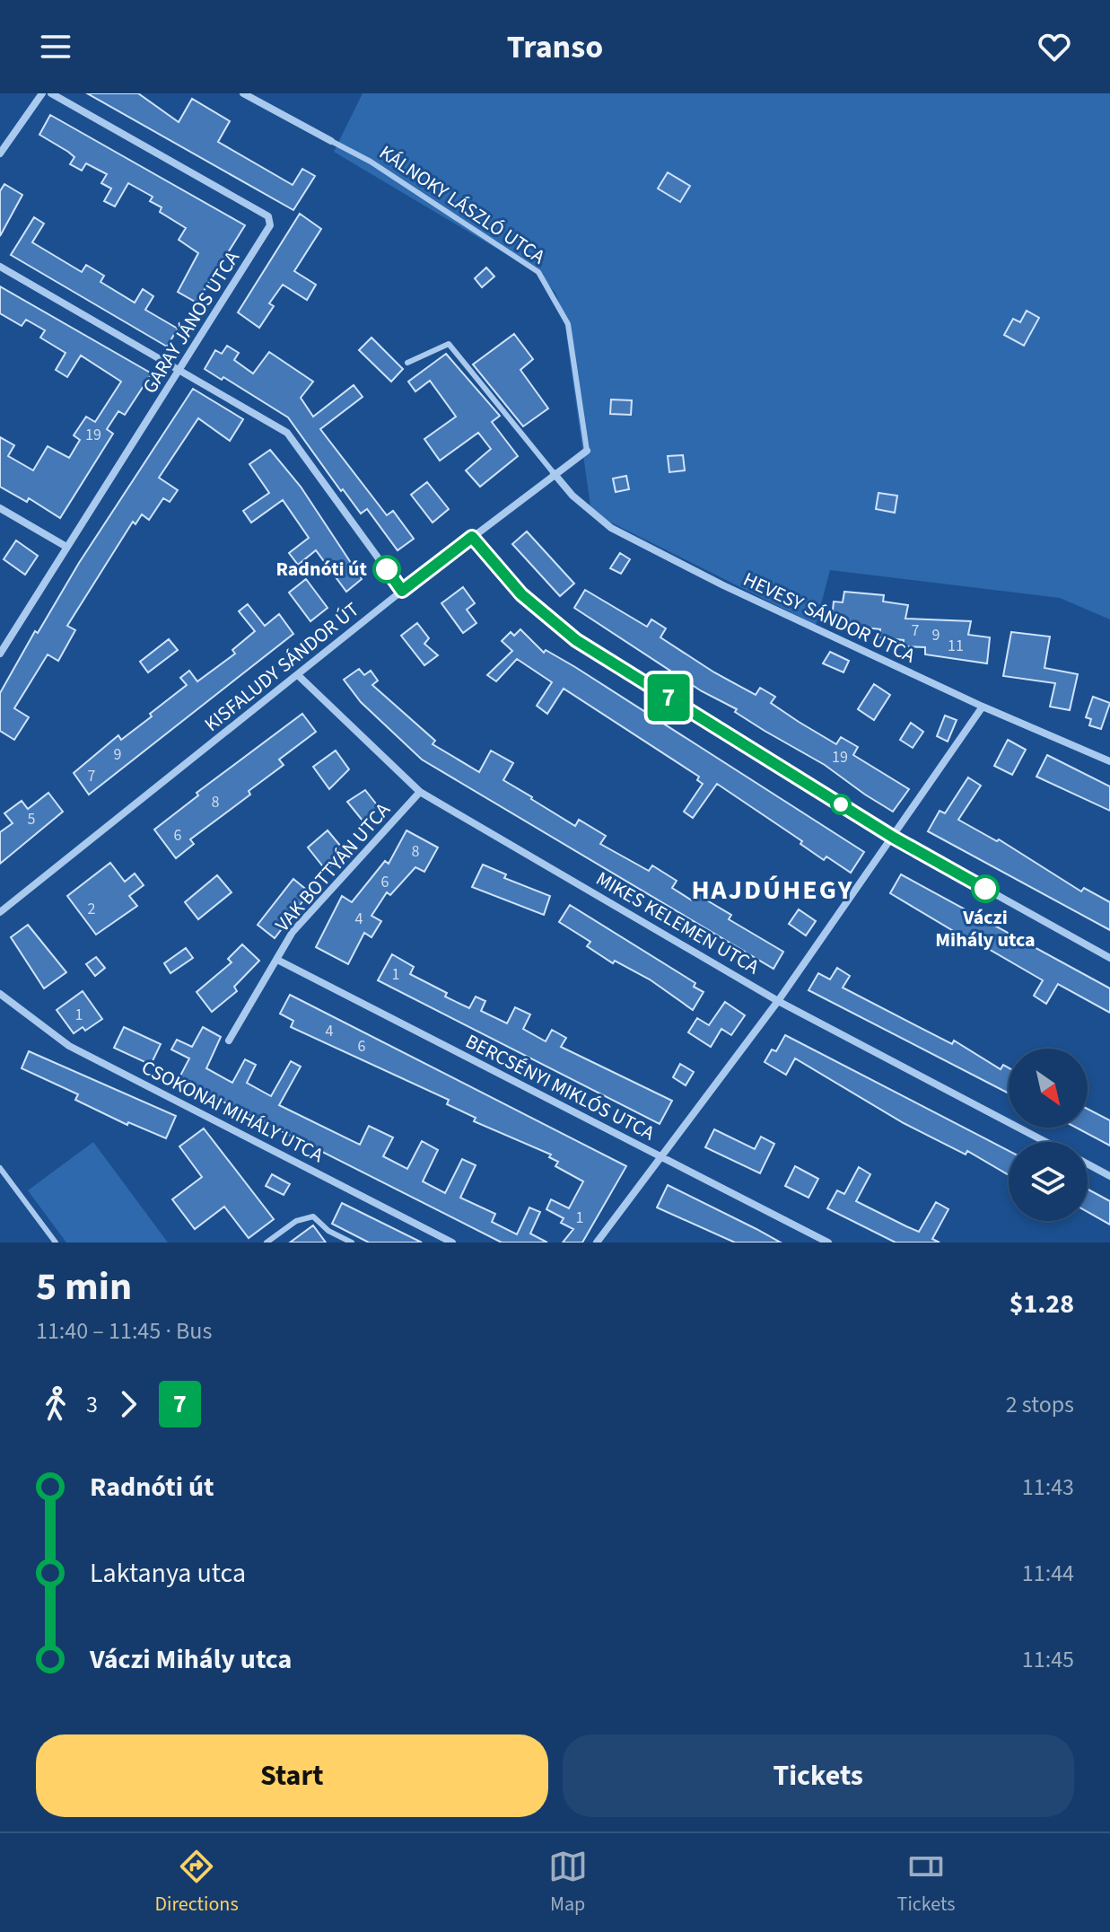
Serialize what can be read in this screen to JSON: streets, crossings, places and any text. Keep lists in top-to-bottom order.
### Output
{
  "streets": {
    "street": [
      "KÁLNOKY LÁSZLÓ UTCA",
      "GARAY JÁNOS UTCA",
      "HEVESY SÁNDOR UTCA",
      "KISFALUDY SÁNDOR ÚT",
      "VAK BOTTYÁN UTCA",
      "MIKES KELEMEN UTCA",
      "BERCSÉNYI MIKLÓS UTCA",
      "CSOKONAI MIHÁLY UTCA"
    ]
  },
  "crossings": [
    ["KÁLNOKY LÁSZLÓ UTCA", "KISFALUDY SÁNDOR ÚT"],
    ["HEVESY SÁNDOR UTCA", "KISFALUDY SÁNDOR ÚT"],
    ["KISFALUDY SÁNDOR ÚT", "MIKES KELEMEN UTCA"],
    ["VAK BOTTYÁN UTCA", "MIKES KELEMEN UTCA"],
    ["VAK BOTTYÁN UTCA", "BERCSÉNYI MIKLÓS UTCA"]
  ],
  "districts": ["HAJDÚHEGY"],
  "places": ["Radnóti út", "Váczi Mihály utca"],
  "lines": ["bus line 7"],
  "house_numbers": [
    "19",
    "7",
    "9",
    "11",
    "9",
    "19",
    "7",
    "8",
    "5",
    "6",
    "8",
    "6",
    "2",
    "4",
    "1",
    "1",
    "4",
    "6",
    "1"
  ],
  "north": "bottom right",
  "page": {
    "header": "Transo",
    "on_map": "7",
    "heading": ["5 min", "11:40 – 11:45 · Bus", "$1.28"],
    "legs": ["3", "7", "2 stops"],
    "list": [
      {
        "name": "Radnóti út",
        "value": "11:43"
      },
      {
        "name": "Laktanya utca",
        "value": "11:44"
      },
      {
        "name": "Váczi Mihály utca",
        "value": "11:45"
      }
    ],
    "buttons": ["Start", "Tickets"],
    "tabs": ["Directions", "Map", "Tickets"]
  }
}
